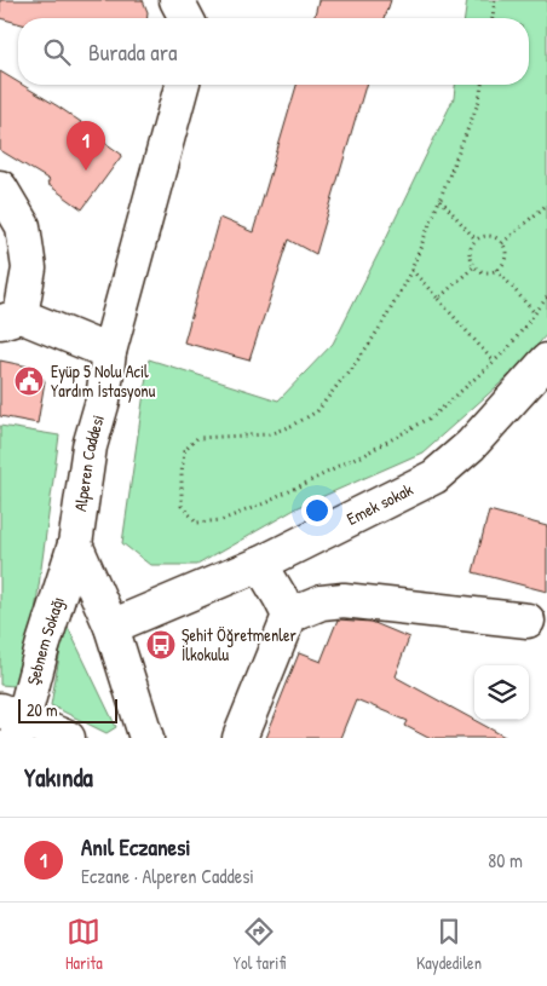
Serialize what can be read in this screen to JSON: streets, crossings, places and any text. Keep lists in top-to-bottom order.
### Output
{
  "streets": {
    "street": ["Alperen Caddesi", "Emek sokak", "Şebnem Sokağı"]
  },
  "crossings": [
    ["Alperen Caddesi", "Şebnem Sokağı"]
  ],
  "places": {
    "public building": ["Eyüp 5 Nolu Acil Yardım İstasyonu"],
    "bus stop": ["Şehit Öğretmenler İlkokulu"]
  },
  "scale_bar": "20 m",
  "page": {
    "search": "Burada ara",
    "pins": "1",
    "scale": "20 m",
    "heading": "Yakında",
    "list": [
      {
        "mark": "1",
        "name": "Anıl Eczanesi",
        "note": "Eczane · Alperen Caddesi",
        "value": "80 m"
      }
    ],
    "nav": ["Harita", "Yol tarifi", "Kaydedilen"]
  }
}
